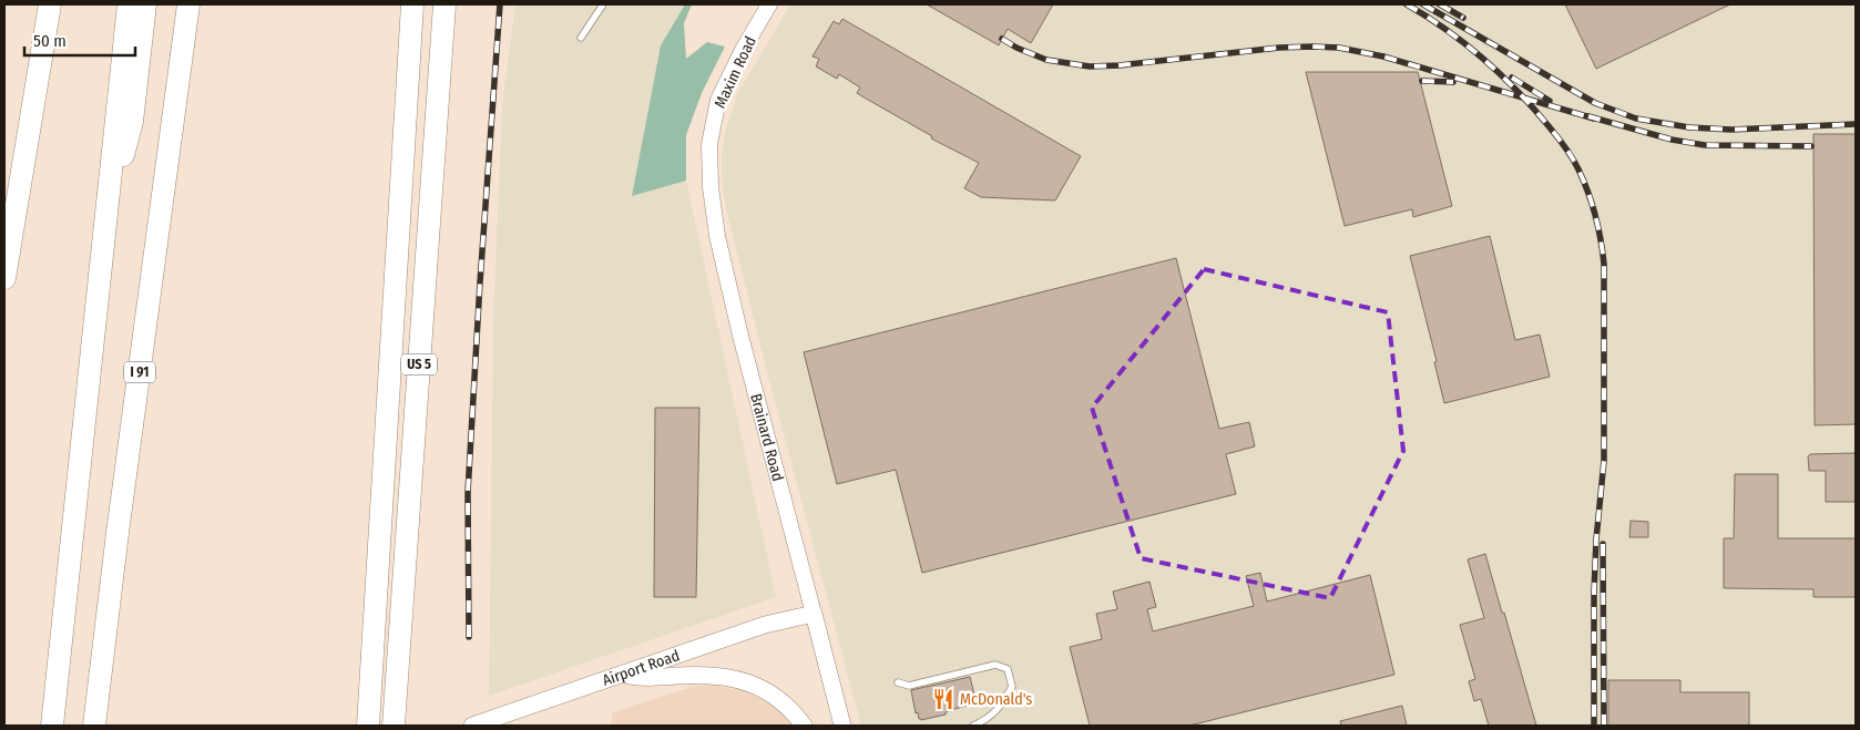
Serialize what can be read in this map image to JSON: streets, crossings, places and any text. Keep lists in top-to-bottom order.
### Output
{
  "streets": {
    "highway": ["US 5", "I 91"],
    "main road": ["Brainard Road", "Airport Road"],
    "street": ["Maxim Road"]
  },
  "crossings": [
    ["Maxim Road", "Brainard Road"],
    ["Brainard Road", "Airport Road"]
  ],
  "places": {
    "restaurant": ["McDonald's"]
  },
  "scale_bar": "50 m"
}
